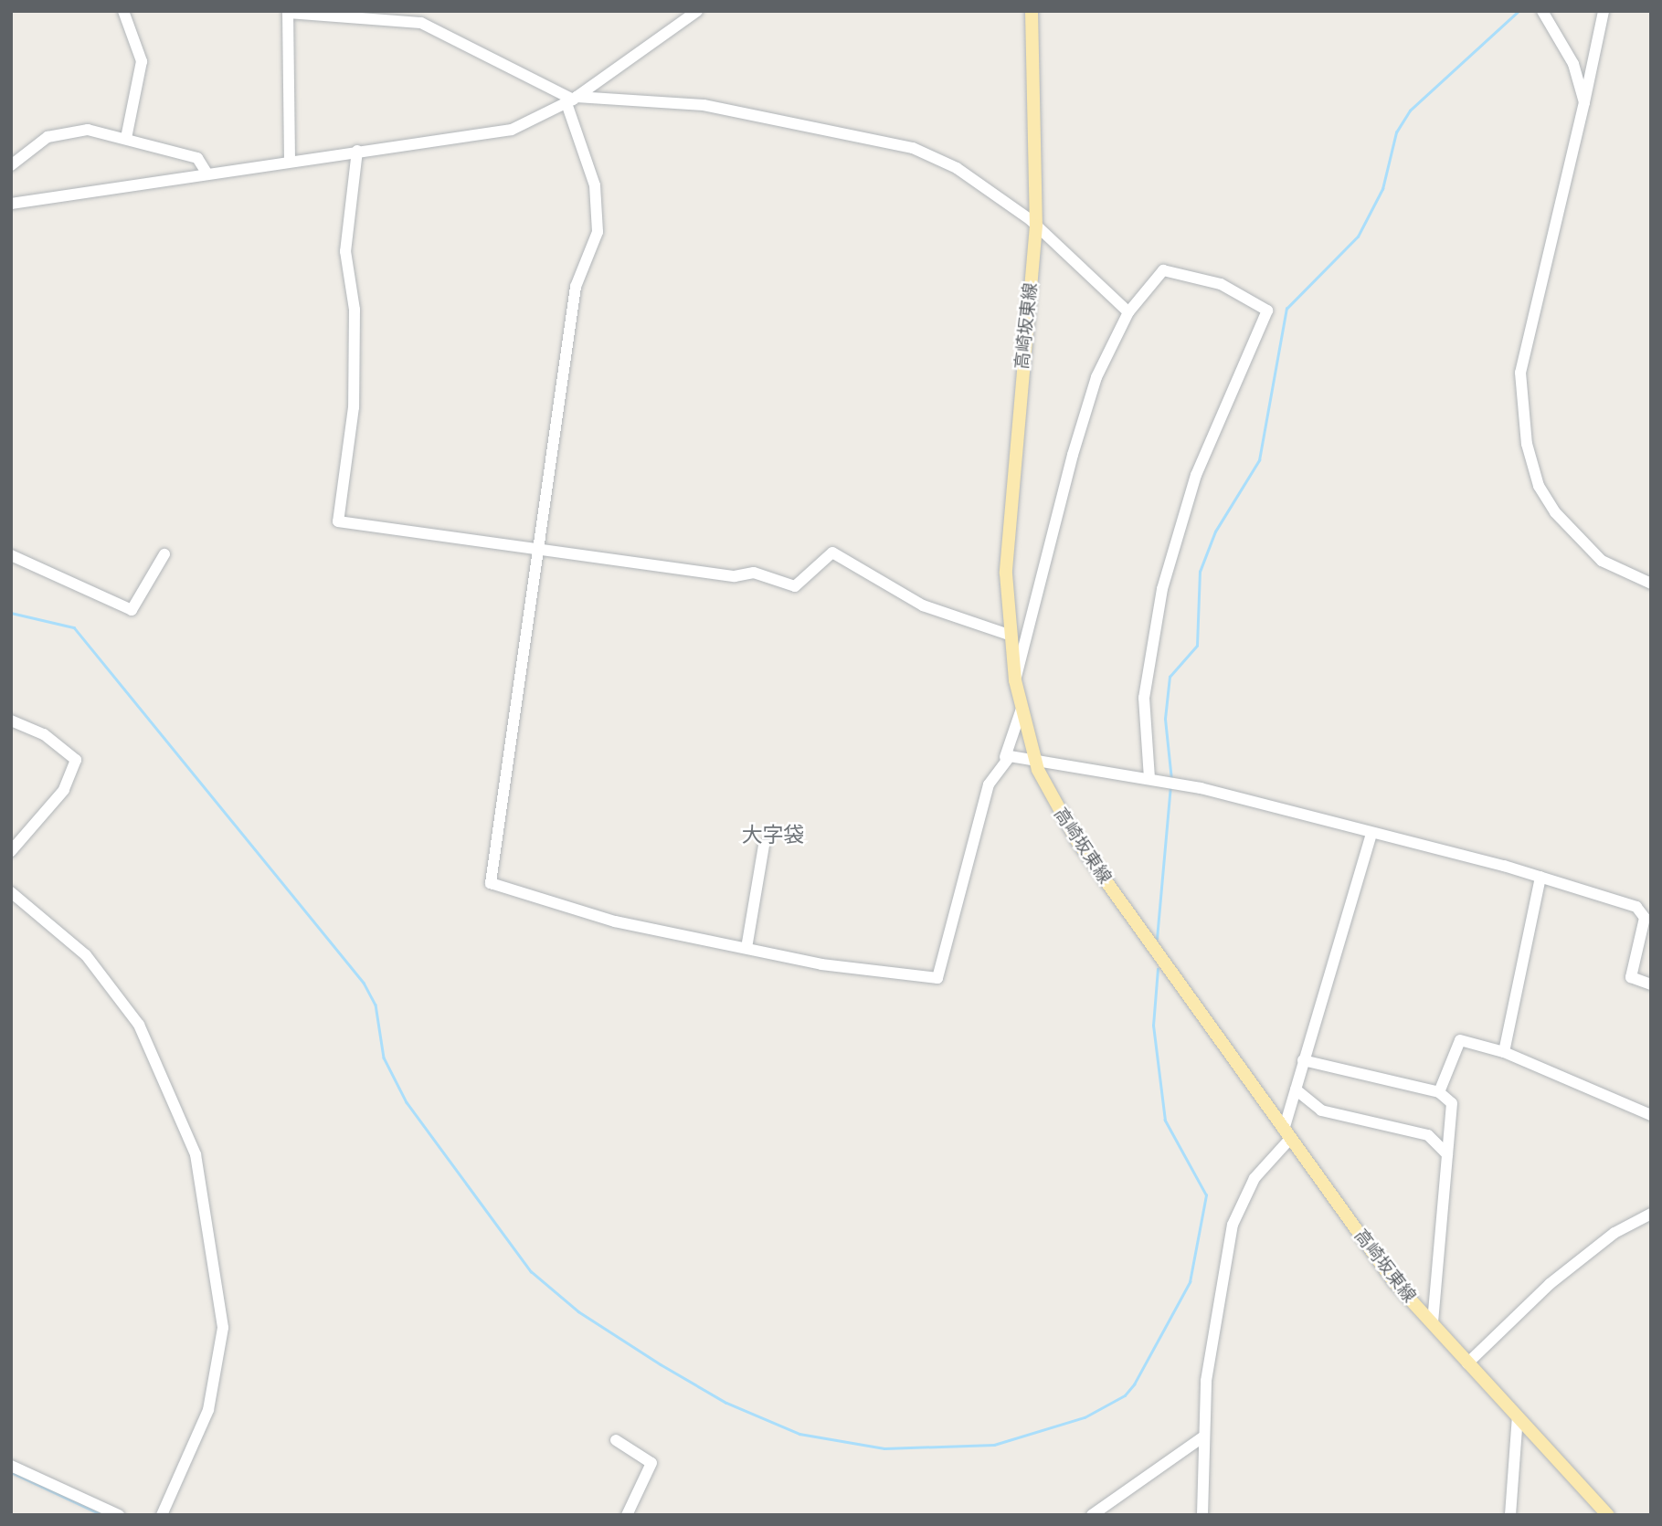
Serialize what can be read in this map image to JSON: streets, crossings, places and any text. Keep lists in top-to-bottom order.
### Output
{
  "streets": {
    "main road": ["高崎坂東線"]
  },
  "districts": ["大字袋"]
}
